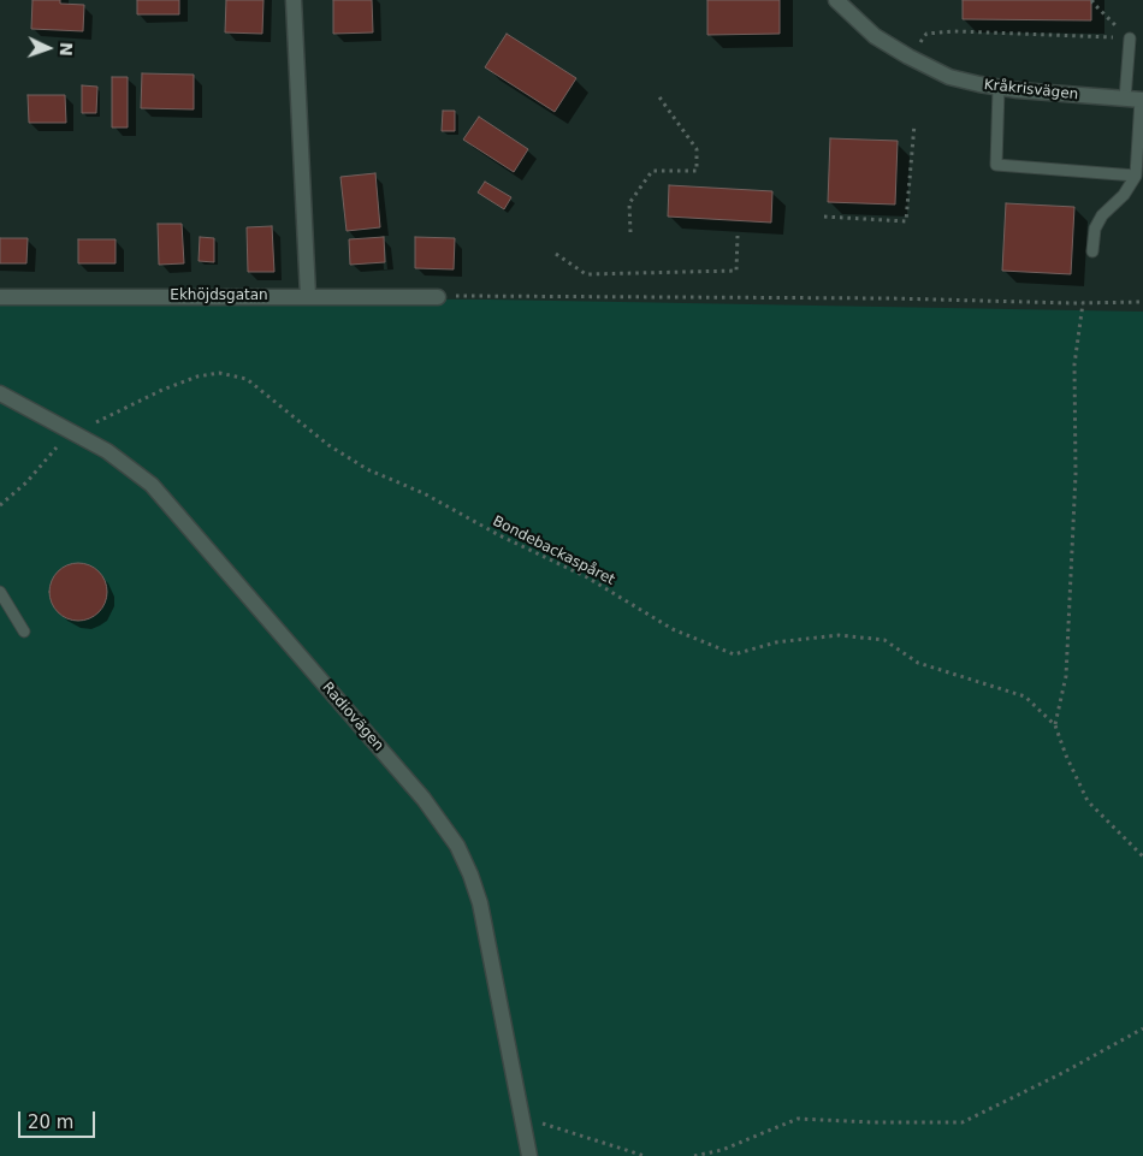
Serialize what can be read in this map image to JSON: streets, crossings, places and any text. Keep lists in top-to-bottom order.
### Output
{
  "streets": {
    "street": ["Kråkrisvägen", "Ekhöjdsgatan", "Radiovägen"],
    "path": ["Bondebackaspåret"]
  },
  "crossings": [
    ["Bondebackaspåret", "Radiovägen"]
  ],
  "scale_bar": "20 m",
  "north": "right"
}
